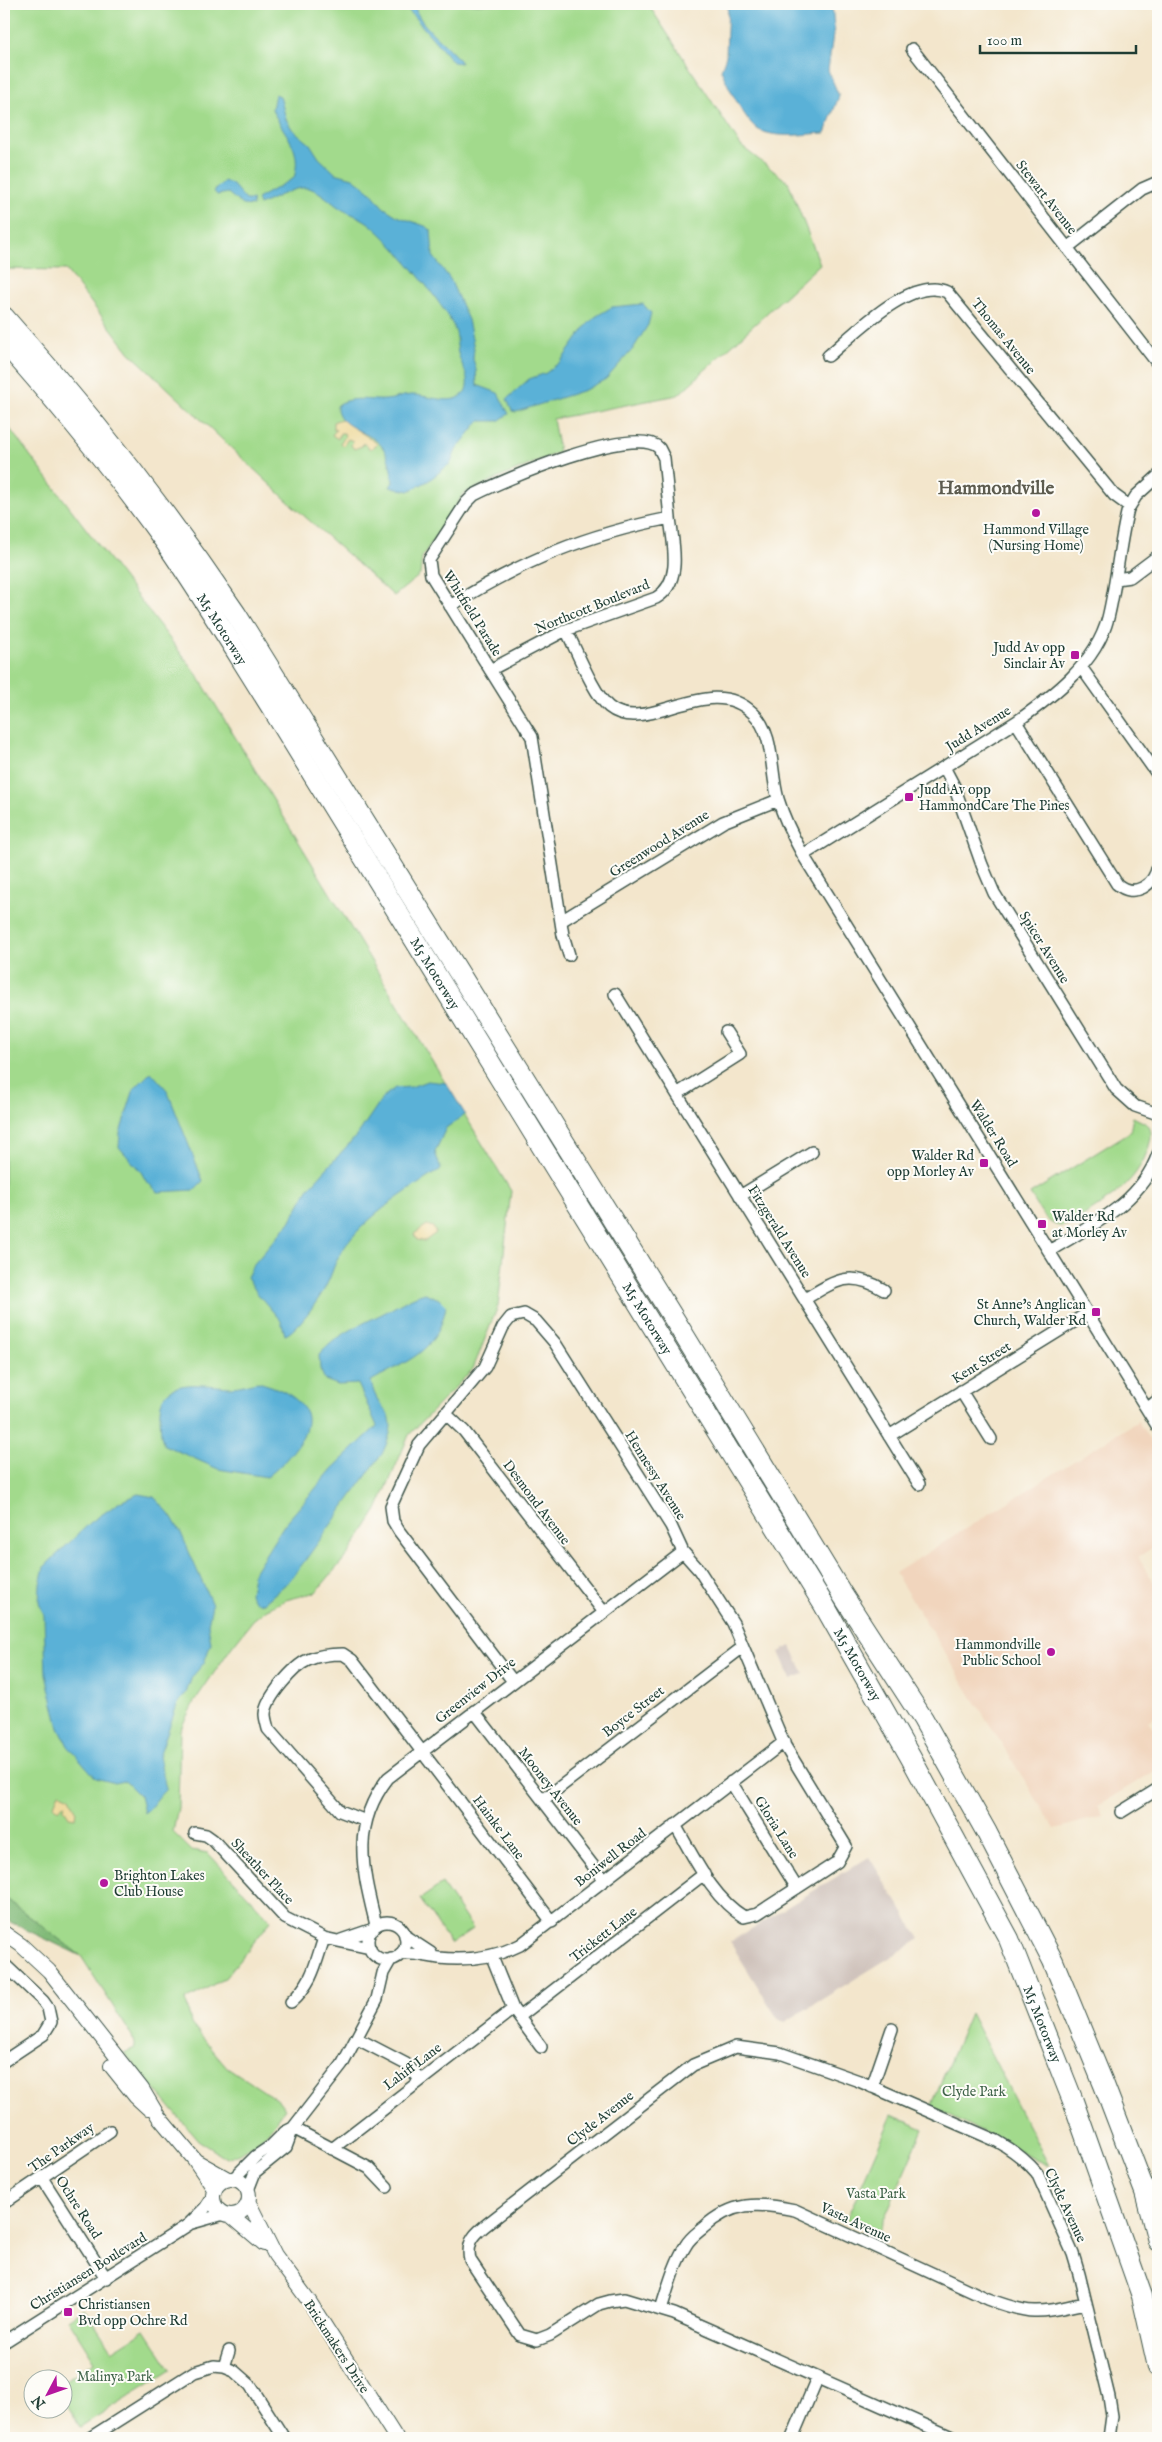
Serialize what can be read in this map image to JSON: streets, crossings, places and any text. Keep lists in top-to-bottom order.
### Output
{
  "streets": {
    "highway": ["M5 Motorway"],
    "street": [
      "Stewart Avenue",
      "Thomas Avenue",
      "Northcott Boulevard",
      "Whitfield Parade",
      "Judd Avenue",
      "Greenwood Avenue",
      "Spicer Avenue",
      "Walder Road",
      "Fitzgerald Avenue",
      "Kent Street",
      "Hennessy Avenue",
      "Desmond Avenue",
      "Greenview Drive",
      "Boyce Street",
      "Mooney Avenue",
      "Hainke Lane",
      "Gloria Lane",
      "Boniwell Road",
      "Sheather Place",
      "Trickett Lane",
      "Lahiff Lane",
      "Clyde Avenue",
      "The Parkway",
      "Ochre Road",
      "Vasta Avenue",
      "Christiansen Boulevard",
      "Brickmakers Drive"
    ]
  },
  "crossings": [
    ["Thomas Avenue", "Judd Avenue"],
    ["Northcott Boulevard", "Whitfield Parade"],
    ["Northcott Boulevard", "Walder Road"],
    ["Whitfield Parade", "Greenwood Avenue"],
    ["Judd Avenue", "Spicer Avenue"],
    ["Judd Avenue", "Walder Road"],
    ["Greenwood Avenue", "Walder Road"],
    ["Walder Road", "Kent Street"],
    ["Fitzgerald Avenue", "Kent Street"],
    ["Hennessy Avenue", "Desmond Avenue"],
    ["Hennessy Avenue", "Greenview Drive"],
    ["Hennessy Avenue", "Boyce Street"],
    ["Hennessy Avenue", "Gloria Lane"],
    ["Hennessy Avenue", "Boniwell Road"],
    ["Hennessy Avenue", "Trickett Lane"],
    ["Desmond Avenue", "Greenview Drive"],
    ["Greenview Drive", "Mooney Avenue"],
    ["Greenview Drive", "Hainke Lane"],
    ["Greenview Drive", "Boniwell Road"],
    ["Greenview Drive", "Sheather Place"],
    ["Boyce Street", "Mooney Avenue"],
    ["Mooney Avenue", "Boniwell Road"],
    ["Hainke Lane", "Boniwell Road"],
    ["Gloria Lane", "Boniwell Road"],
    ["Boniwell Road", "Sheather Place"],
    ["Trickett Lane", "Lahiff Lane"],
    ["Clyde Avenue", "Vasta Avenue"],
    ["The Parkway", "Ochre Road"],
    ["Ochre Road", "Christiansen Boulevard"],
    ["Christiansen Boulevard", "Brickmakers Drive"]
  ],
  "districts": ["Hammondville"],
  "parks": ["Clyde Park", "Vasta Park", "Malinya Park"],
  "places": {
    "other": ["Hammond Village (Nursing Home)", "Hammondville Public School", "Brighton Lakes Club House"],
    "transit": [
      "Judd Av opp Sinclair Av",
      "Judd Av opp HammondCare The Pines",
      "Walder Rd opp Morley Av",
      "Walder Rd at Morley Av",
      "St Anne's Anglican Church, Walder Rd",
      "Christiansen Bvd opp Ochre Rd"
    ]
  },
  "scale_bar": "100 m",
  "north": "bottom left"
}
